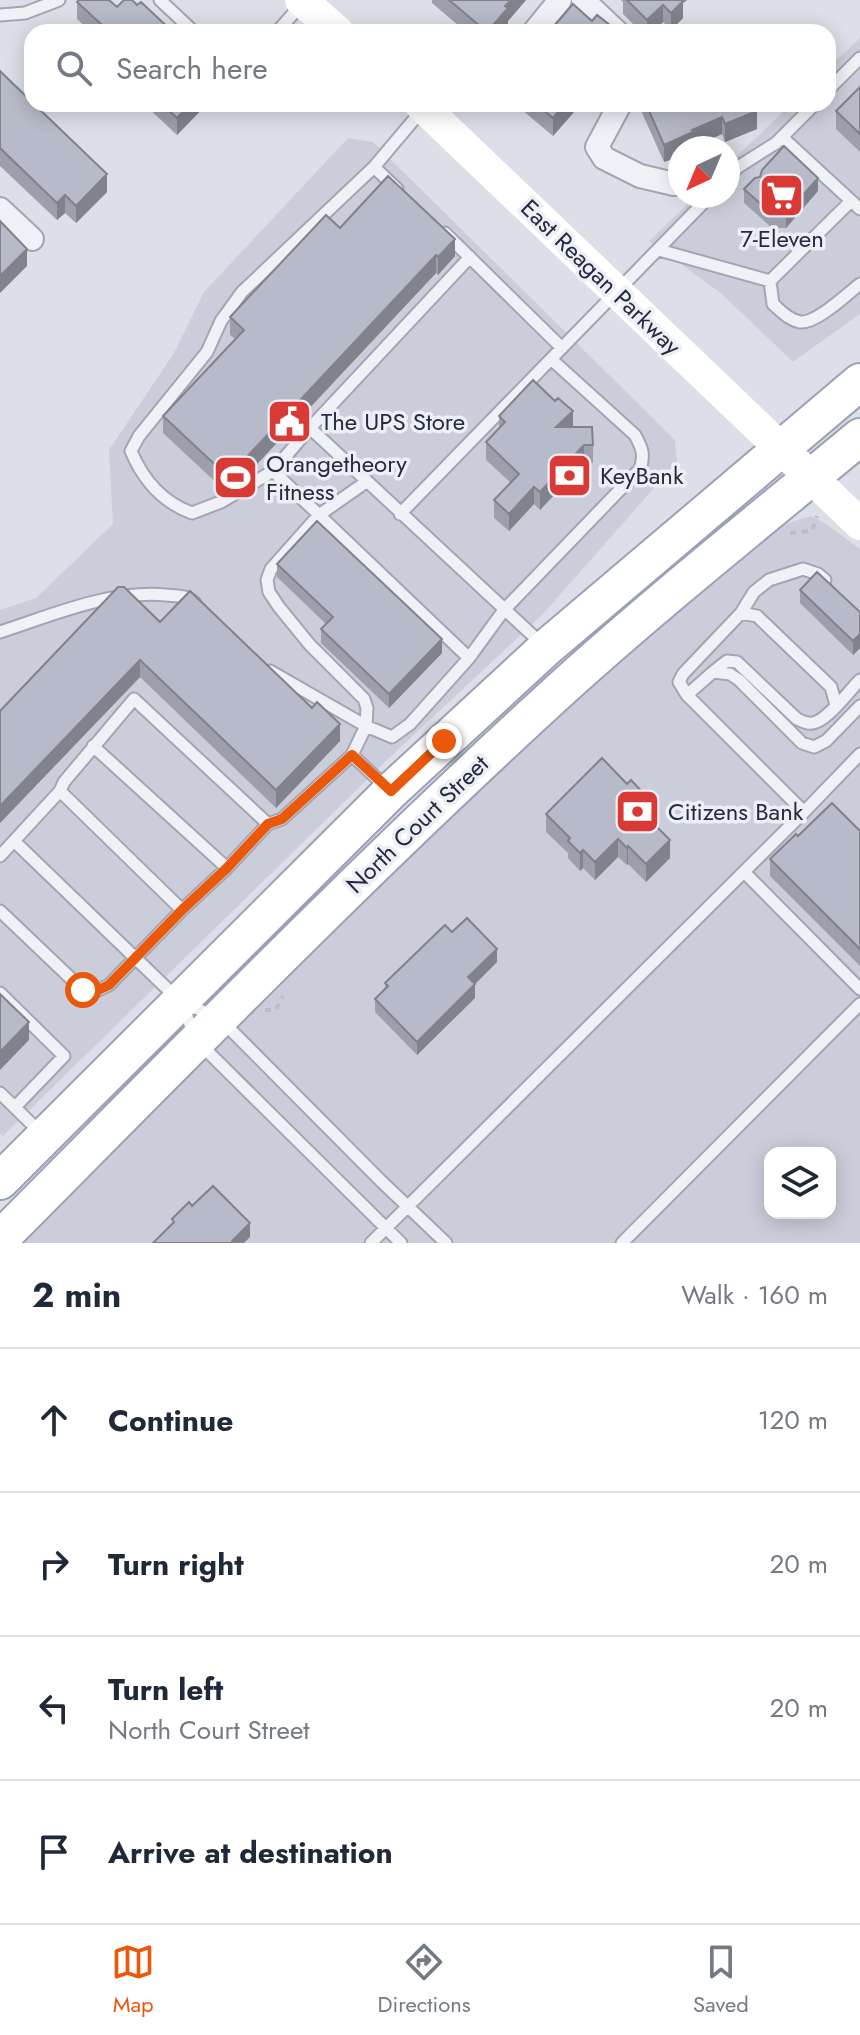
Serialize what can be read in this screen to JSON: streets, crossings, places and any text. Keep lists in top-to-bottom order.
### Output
{
  "streets": {
    "main road": ["North Court Street"],
    "street": ["East Reagan Parkway"]
  },
  "crossings": [
    ["East Reagan Parkway", "North Court Street"]
  ],
  "places": {
    "supermarket": ["7-Eleven"],
    "public building": ["The UPS Store"],
    "bank": ["KeyBank", "Citizens Bank"],
    "sports": ["Orangetheory Fitness"]
  },
  "north": "bottom left",
  "page": {
    "search": "Search here",
    "heading": ["2 min", "Walk · 160 m"],
    "list": [
      ["Continue", "120 m"],
      ["Turn right", "20 m"],
      ["Turn left", "North Court Street", "20 m"],
      "Arrive at destination"
    ],
    "nav": ["Map", "Directions", "Saved"]
  }
}
